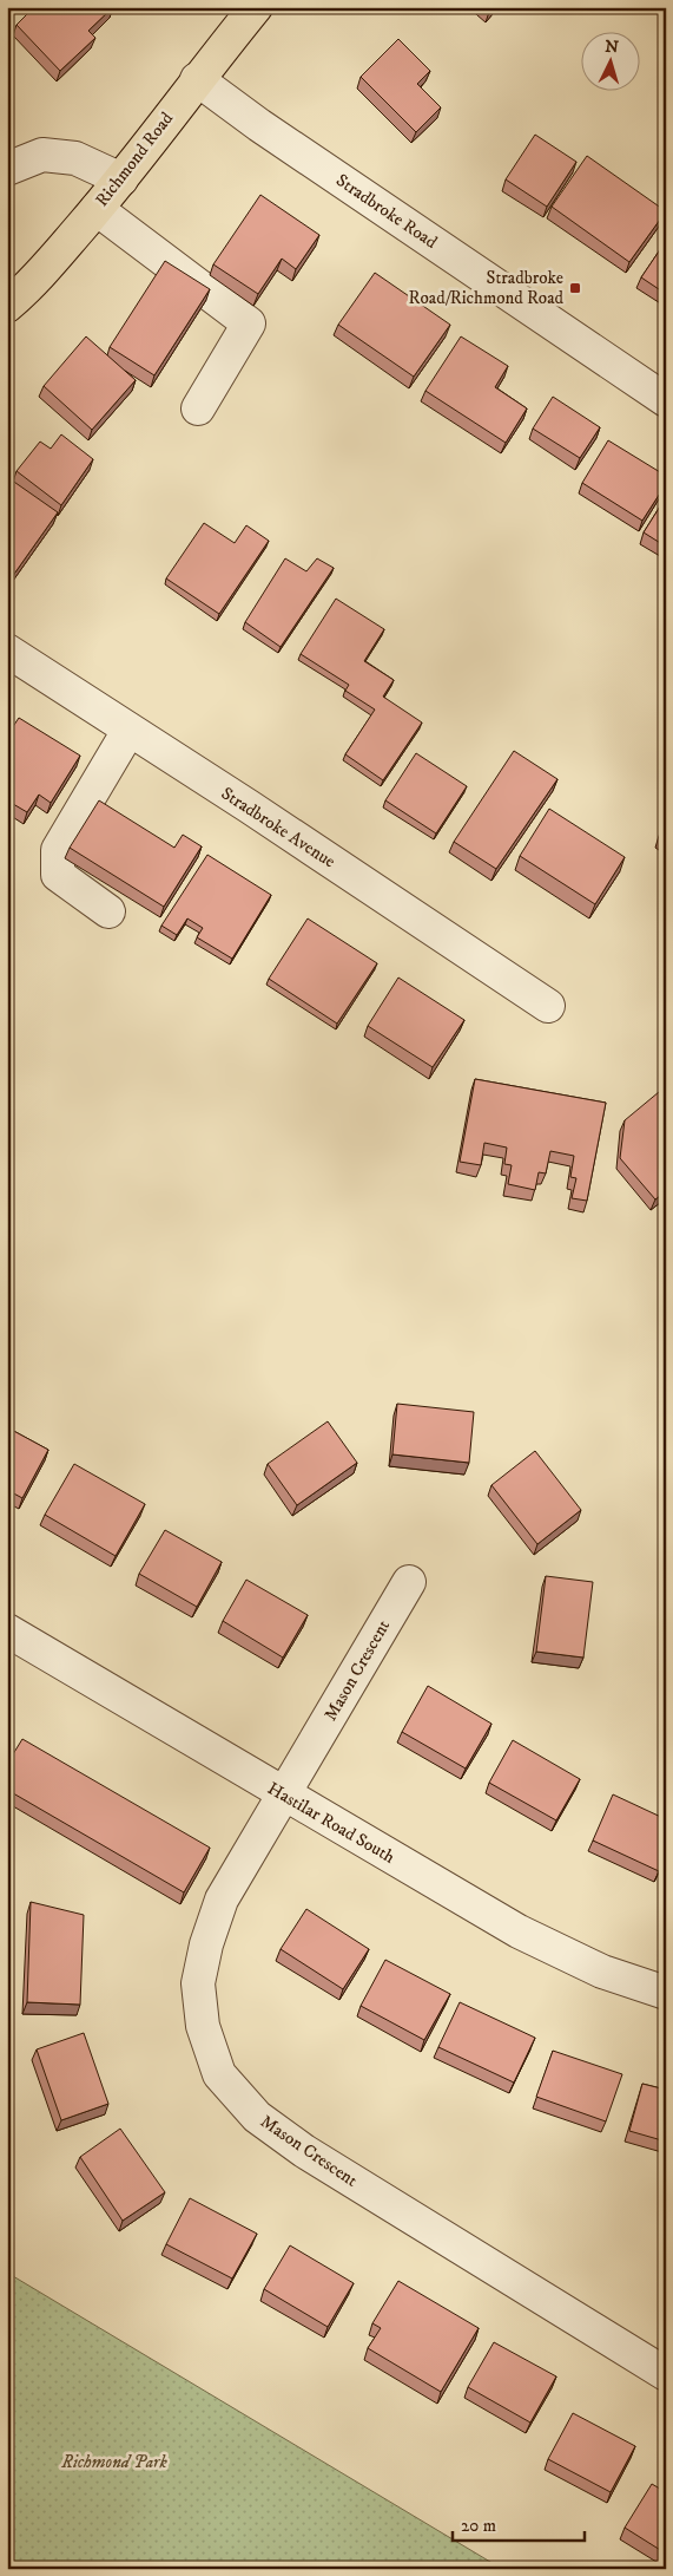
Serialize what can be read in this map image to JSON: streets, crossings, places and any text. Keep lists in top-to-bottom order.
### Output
{
  "streets": {
    "main road": ["Richmond Road"],
    "street": [
      "Stradbroke Road",
      "Stradbroke Avenue",
      "Mason Crescent",
      "Hastilar Road South"
    ]
  },
  "crossings": [
    ["Richmond Road", "Stradbroke Road"],
    ["Mason Crescent", "Hastilar Road South"]
  ],
  "parks": ["Richmond Park"],
  "places": {
    "transit": ["Stradbroke Road/Richmond Road"]
  },
  "scale_bar": "20 m",
  "north": "top"
}
